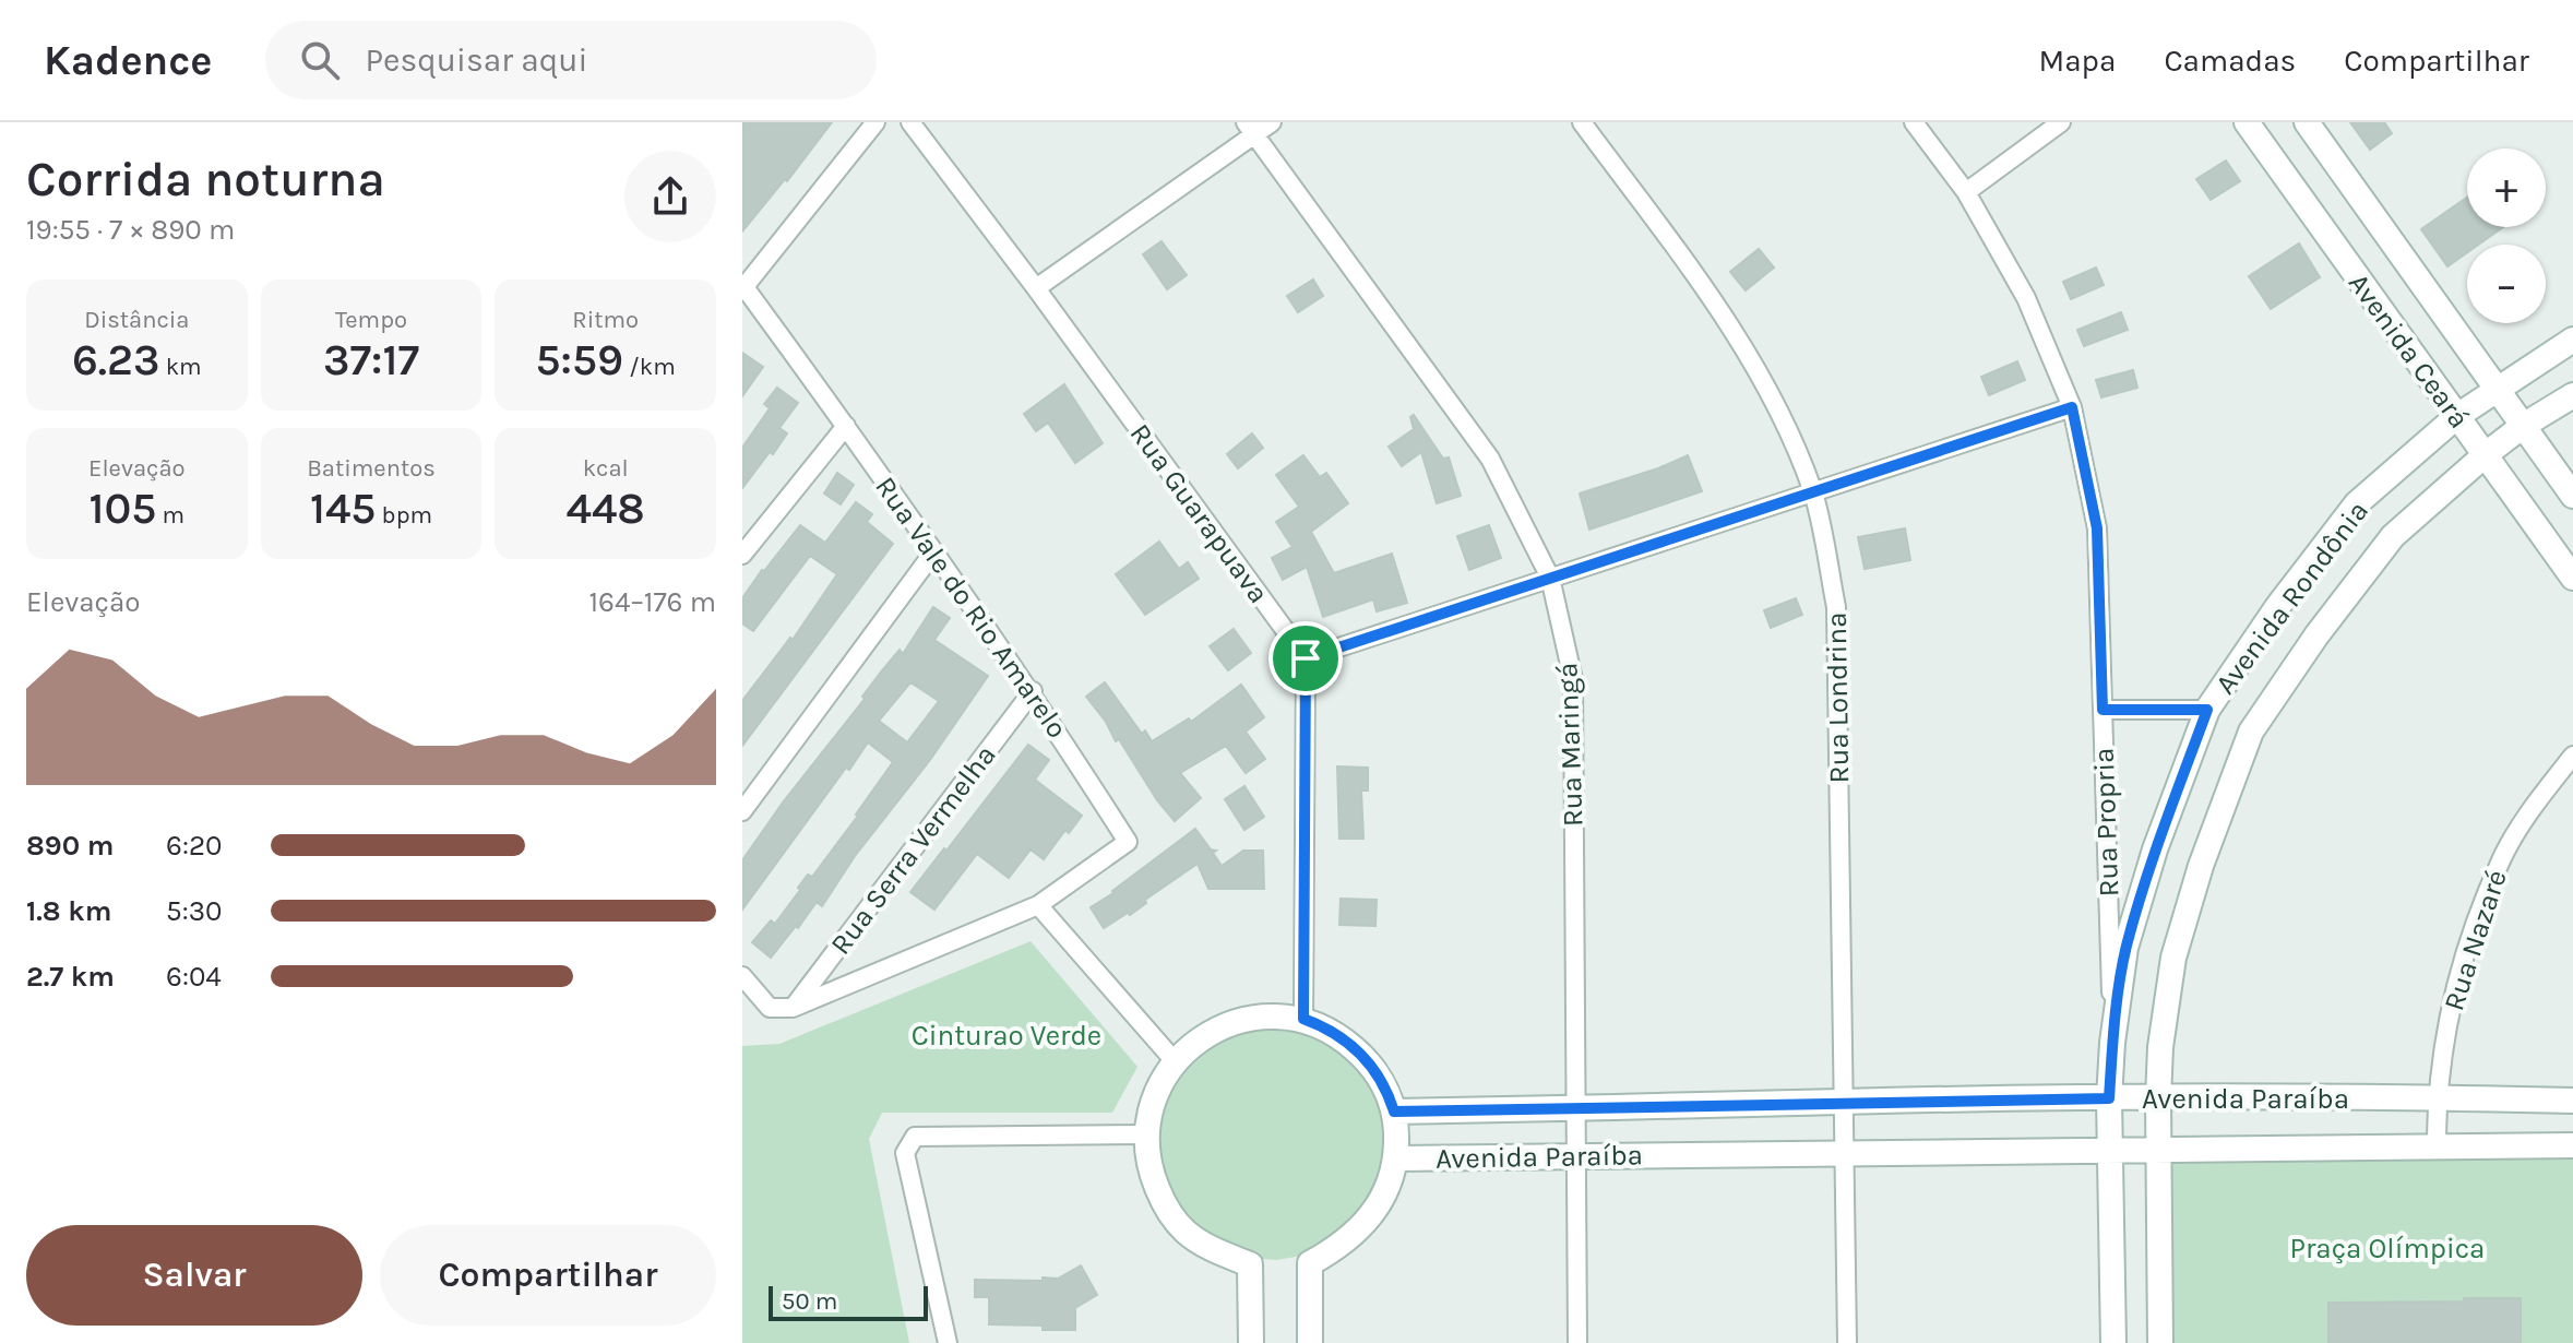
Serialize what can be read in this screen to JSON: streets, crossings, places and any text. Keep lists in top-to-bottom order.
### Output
{
  "streets": {
    "street": [
      "Avenida Ceará",
      "Rua Guarapuava",
      "Avenida Rondônia",
      "Rua Vale do Rio Amarelo",
      "Rua Londrina",
      "Rua Maringá",
      "Rua Propria",
      "Rua Serra Vermelha",
      "Rua Nazaré",
      "Avenida Paraíba"
    ]
  },
  "crossings": [
    ["Avenida Ceará", "Avenida Rondônia"],
    ["Avenida Rondônia", "Rua Propria"],
    ["Avenida Rondônia", "Avenida Paraíba"],
    ["Rua Vale do Rio Amarelo", "Rua Serra Vermelha"],
    ["Rua Londrina", "Avenida Paraíba"],
    ["Rua Maringá", "Avenida Paraíba"],
    ["Rua Nazaré", "Avenida Paraíba"]
  ],
  "parks": ["Cinturao Verde", "Praça Olímpica"],
  "scale_bar": "50 m",
  "page": {
    "header": "Kadence",
    "search": "Pesquisar aqui",
    "nav": ["Mapa", "Camadas", "Compartilhar"],
    "heading": ["Corrida noturna", "19:55 · 7 × 890 m"],
    "map_buttons": ["+", "−"],
    "stats": [
      ["Distância", "6.23 km"],
      ["Tempo", "37:17"],
      ["Ritmo", "5:59 /km"],
      ["Elevação", "105 m"],
      ["Batimentos", "145 bpm"],
      ["kcal", "448"]
    ],
    "chart": ["Elevação", "164–176 m"],
    "list": [
      {
        "name": "890 m",
        "note": "6:20"
      },
      {
        "name": "1.8 km",
        "note": "5:30"
      },
      {
        "name": "2.7 km",
        "note": "6:04"
      }
    ],
    "buttons": ["Salvar", "Compartilhar"],
    "scale": "50 m"
  }
}
